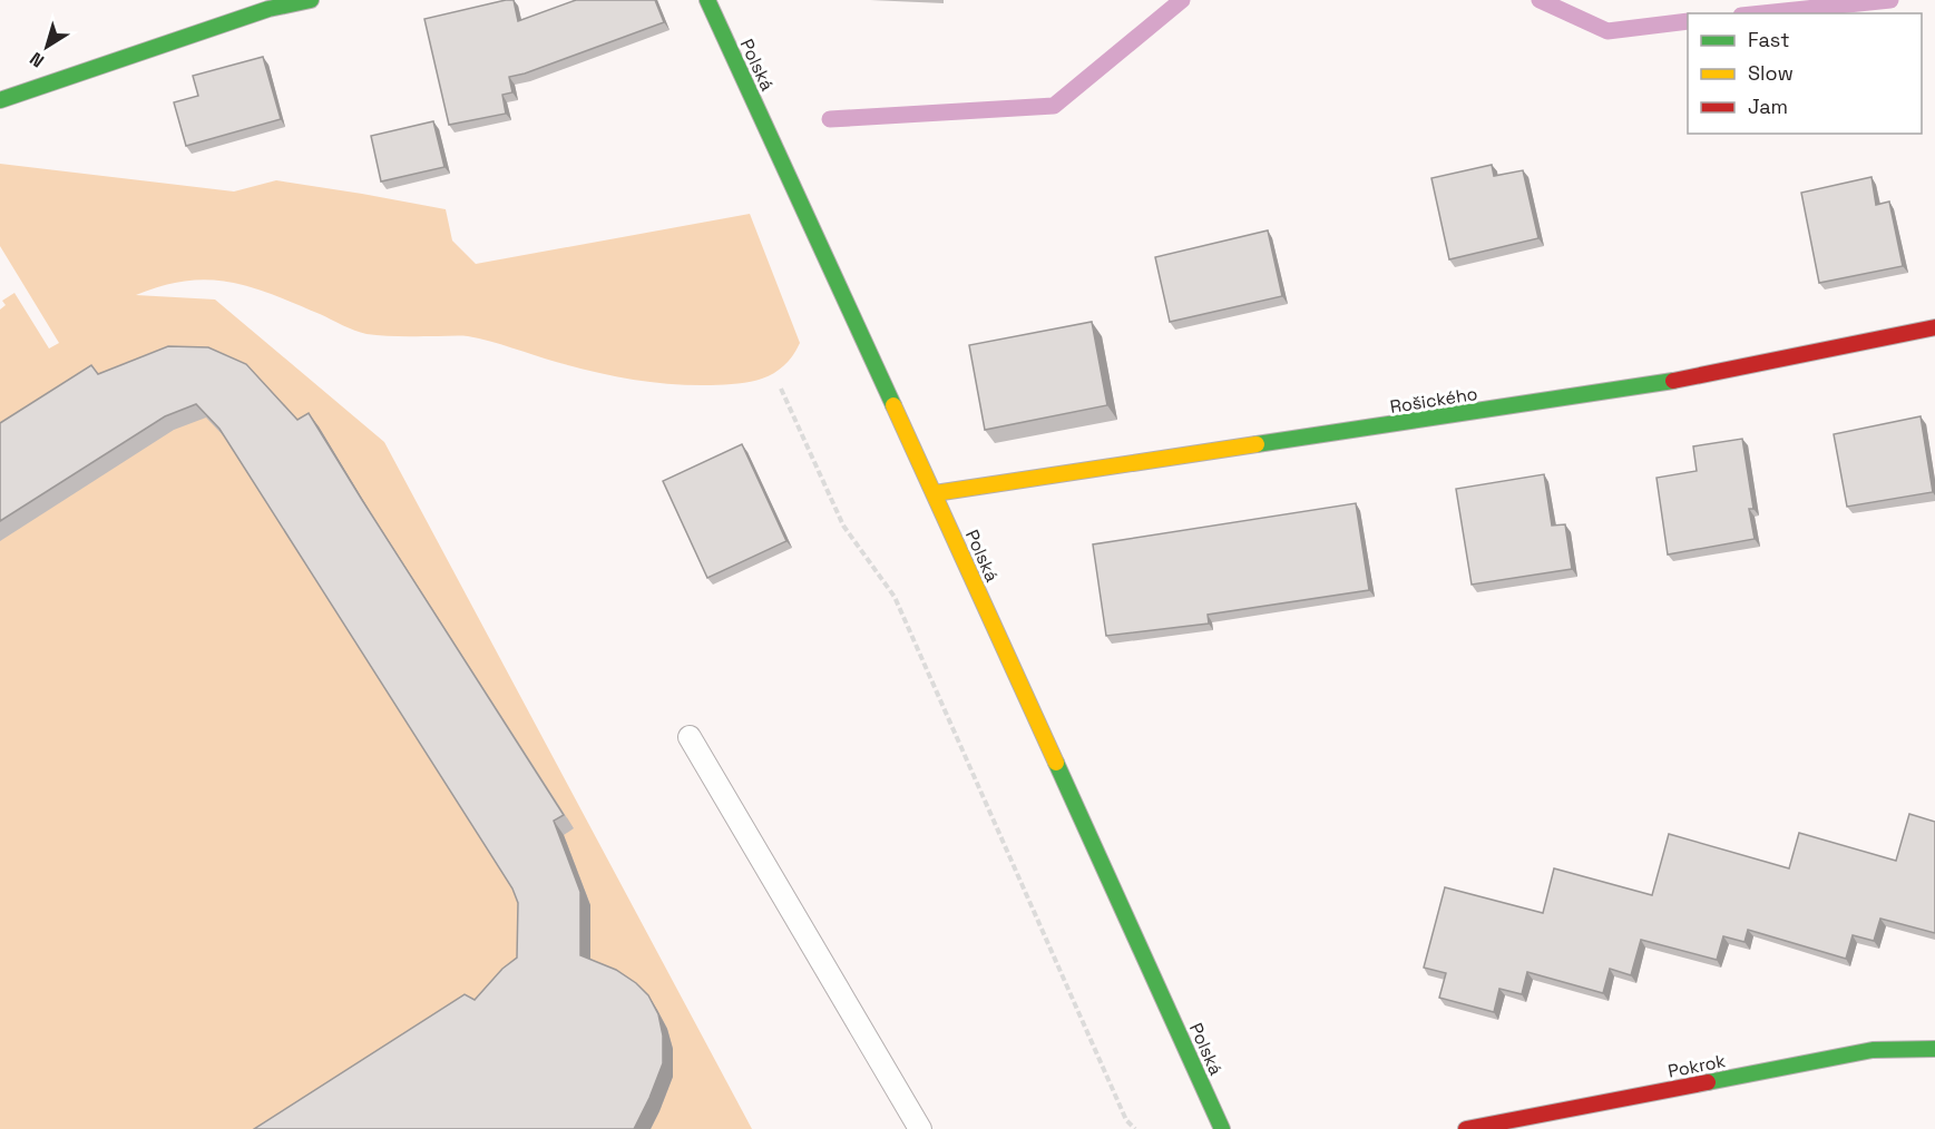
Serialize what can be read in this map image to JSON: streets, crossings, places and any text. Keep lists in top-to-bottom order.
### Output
{
  "streets": {
    "street": ["Polská", "Rošického", "Pokrok"]
  },
  "crossings": [
    ["Polská", "Rošického"]
  ],
  "legend": ["Fast", "Slow", "Jam"],
  "north": "bottom left"
}
